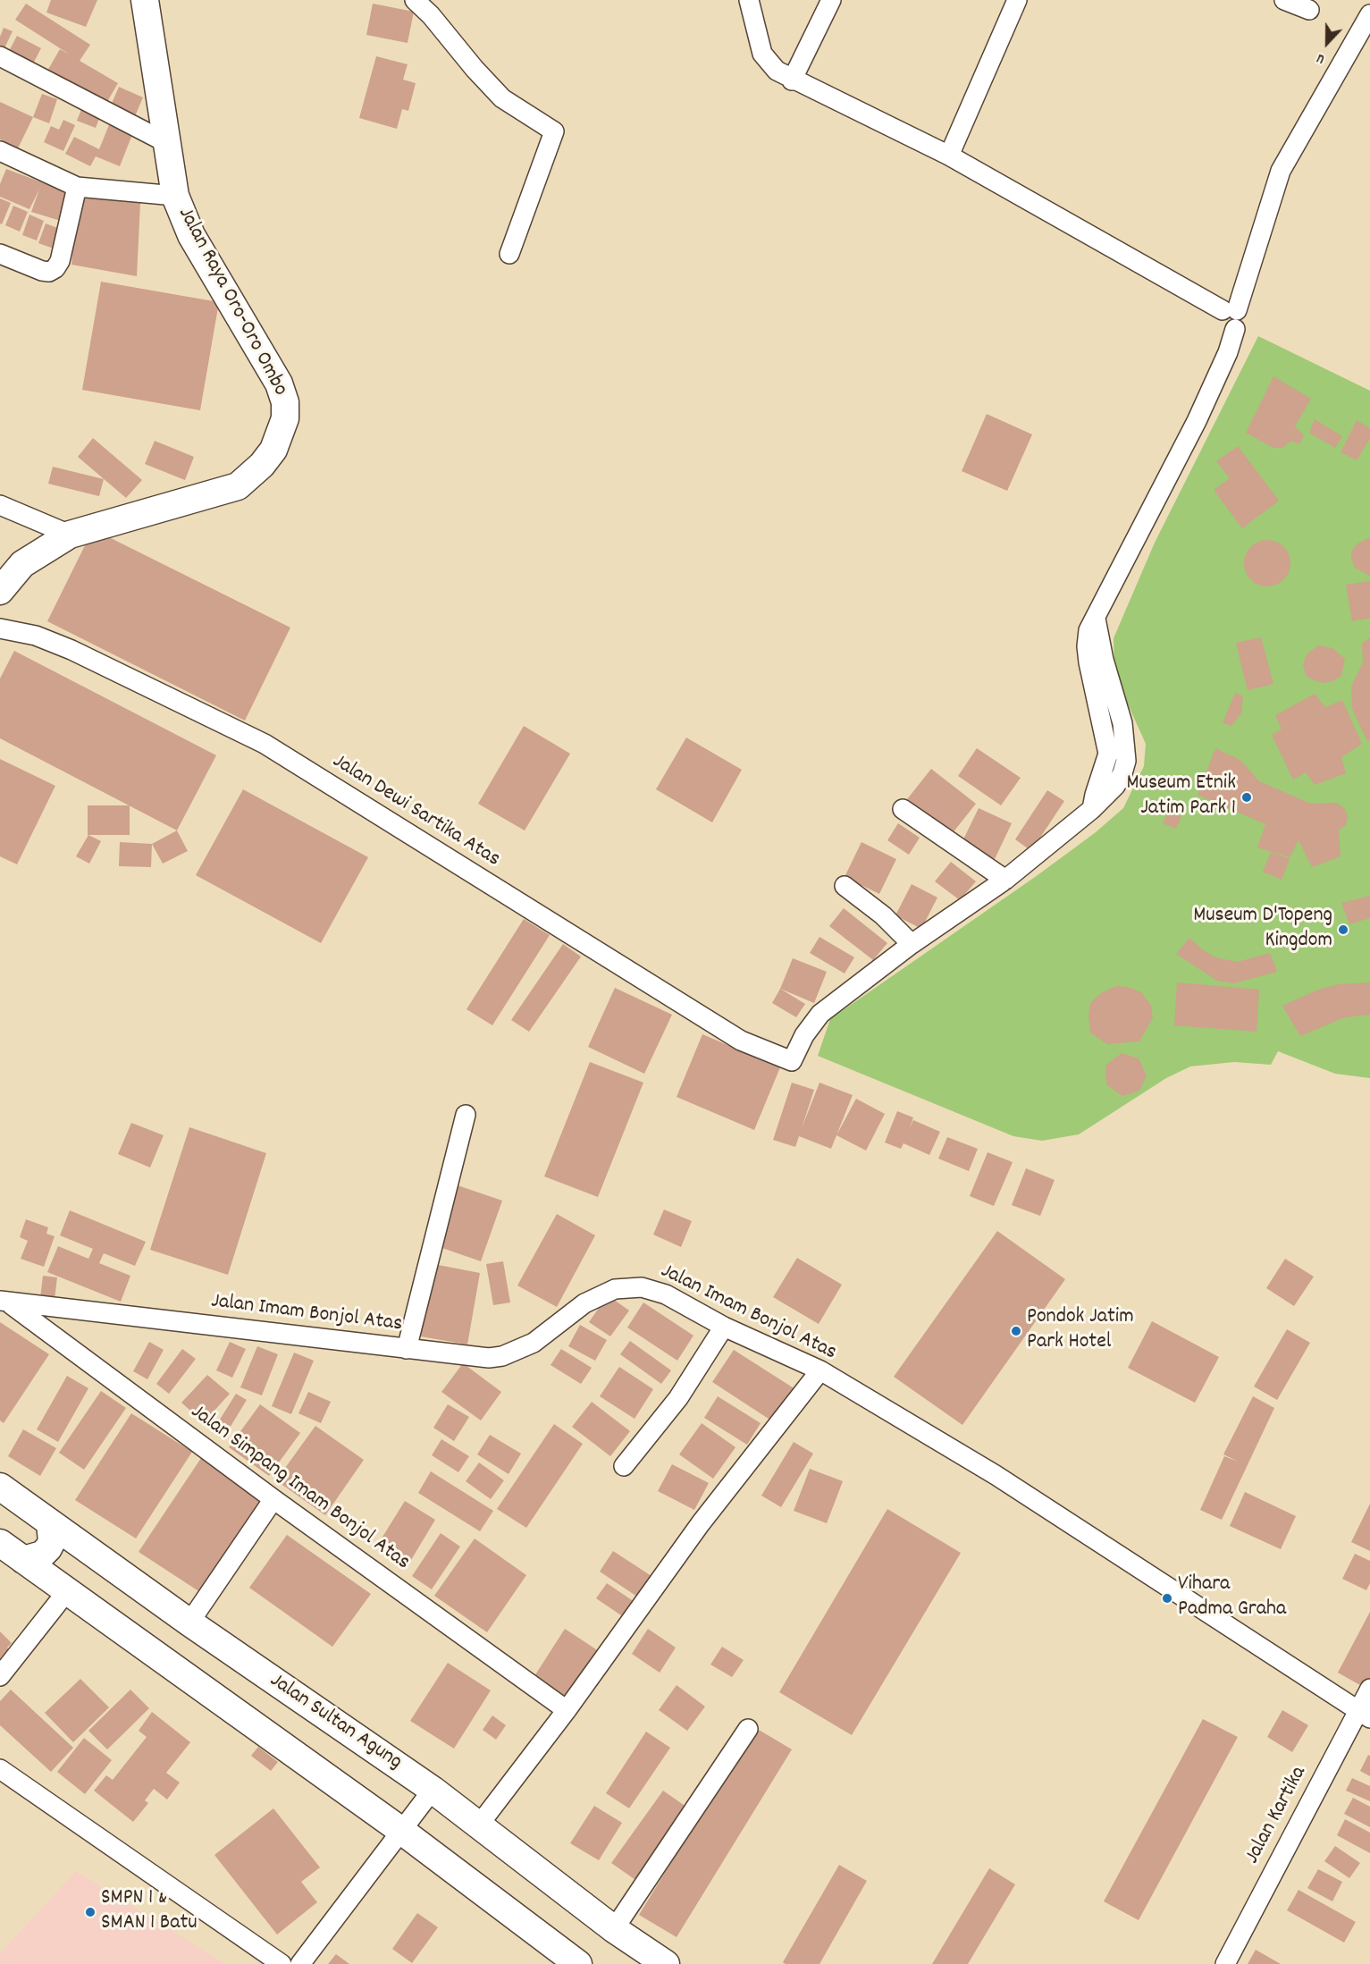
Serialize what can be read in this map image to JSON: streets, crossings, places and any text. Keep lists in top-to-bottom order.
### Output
{
  "streets": {
    "main road": ["Jalan Raya Oro-Oro Ombo", "Jalan Sultan Agung"],
    "street": [
      "Jalan Dewi Sartika Atas",
      "Jalan Imam Bonjol Atas",
      "Jalan Simpang Imam Bonjol Atas",
      "Jalan Kartika"
    ]
  },
  "crossings": [
    ["Jalan Imam Bonjol Atas", "Jalan Simpang Imam Bonjol Atas"],
    ["Jalan Imam Bonjol Atas", "Jalan Kartika"]
  ],
  "places": [
    "Museum Etnik Jatim Park 1",
    "Museum D'Topeng Kingdom",
    "Pondok Jatim Park Hotel",
    "Vihara Padma Graha",
    "SMPN 1 & SMAN 1 Batu"
  ],
  "north": "bottom"
}
